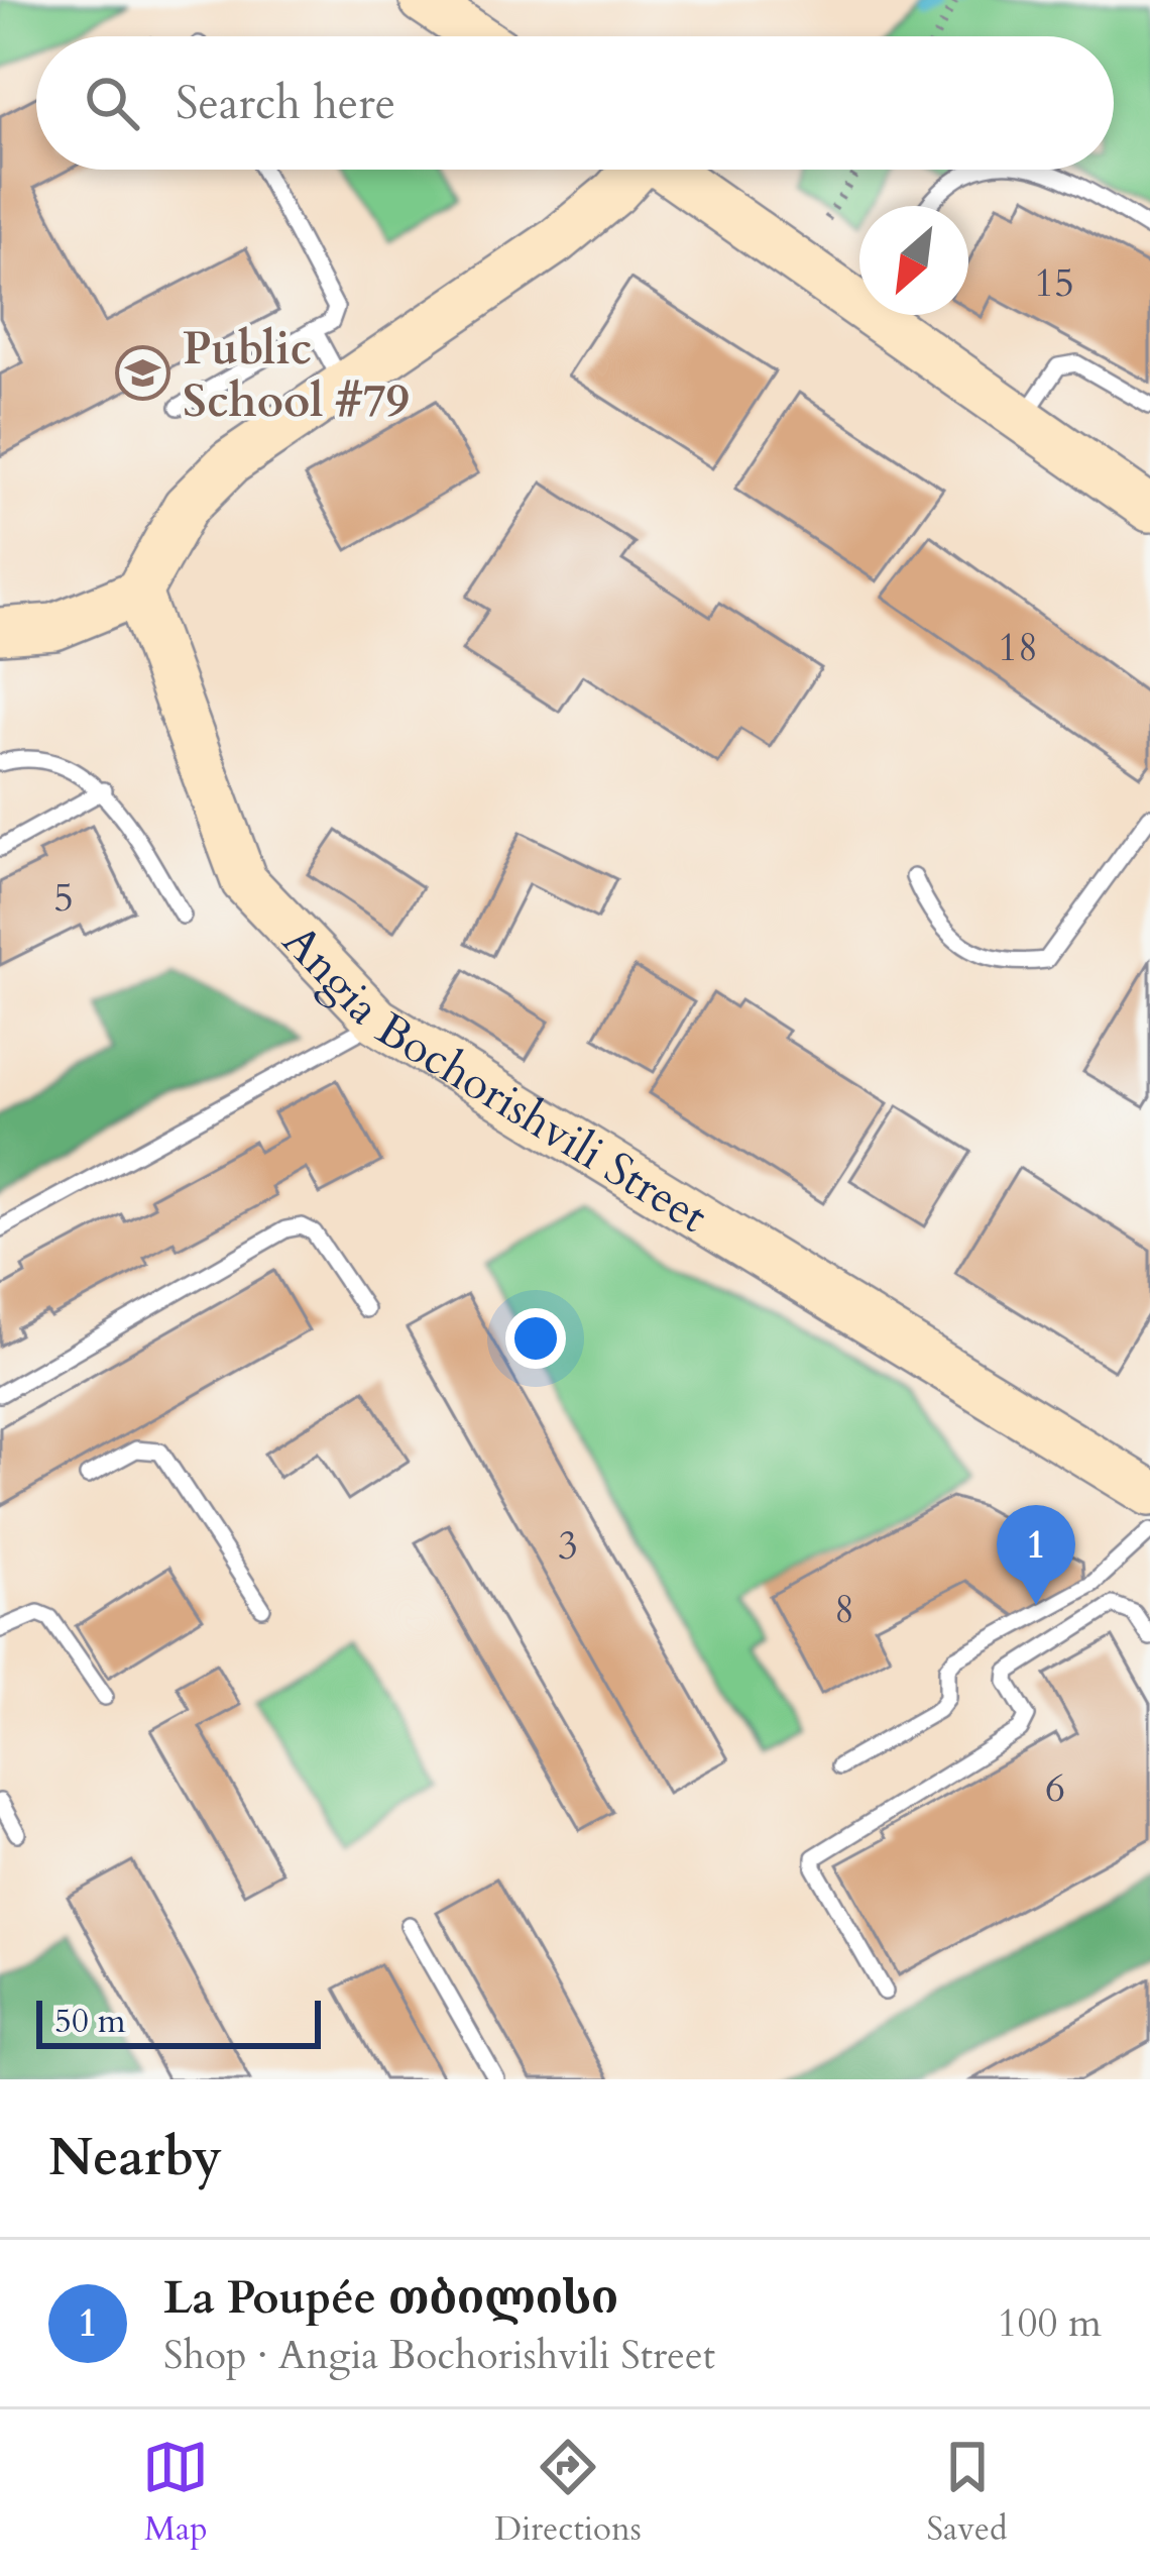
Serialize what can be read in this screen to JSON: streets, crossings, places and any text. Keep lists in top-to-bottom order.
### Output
{
  "streets": {
    "street": ["Angia Bochorishvili Street"]
  },
  "places": {
    "school or university": ["Public School #79"]
  },
  "house_numbers": [
    "15",
    "18",
    "5",
    "3",
    "8",
    "6"
  ],
  "scale_bar": "50 m",
  "north": "bottom left",
  "page": {
    "search": "Search here",
    "pins": "1",
    "scale": "50 m",
    "heading": "Nearby",
    "list": [
      {
        "mark": "1",
        "name": "La Poupée თბილისი",
        "note": "Shop · Angia Bochorishvili Street",
        "value": "100 m"
      }
    ],
    "nav": ["Map", "Directions", "Saved"]
  }
}
